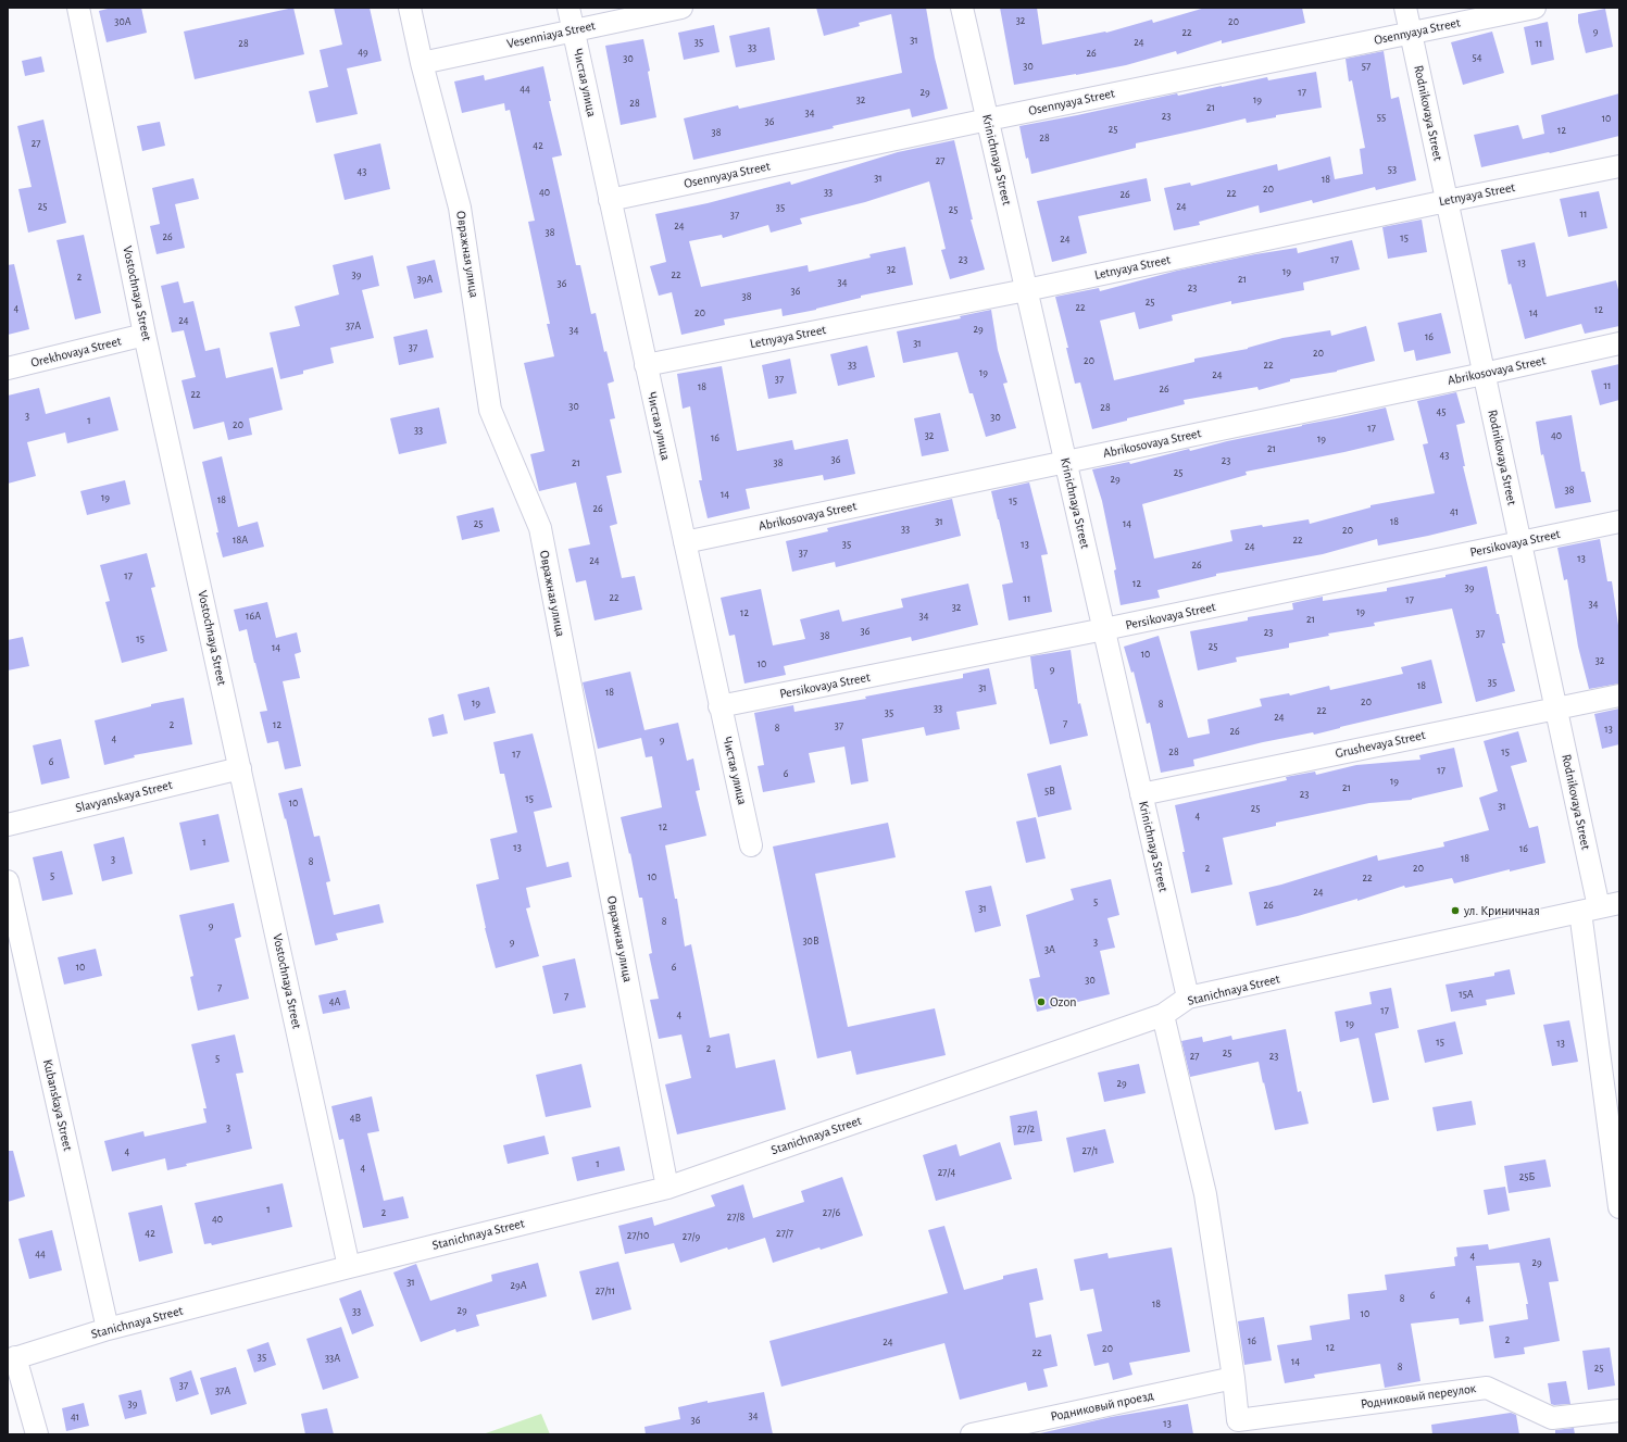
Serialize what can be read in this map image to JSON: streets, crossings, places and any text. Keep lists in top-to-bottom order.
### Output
{
  "streets": {
    "street": [
      "Osennyaya Street",
      "Vesenniaya Street",
      "Чистая улица",
      "Rodnikovaya Street",
      "Krinichnaya Street",
      "Letnyaya Street",
      "Овражная улица",
      "Vostochnaya Street",
      "Orekhovaya Street",
      "Abrikosovaya Street",
      "Persikovaya Street",
      "Grushevaya Street",
      "Slavyanskaya Street",
      "Stanichnaya Street",
      "Kubanskaya Street",
      "Родниковый переулок",
      "Родниковый проезд"
    ]
  },
  "crossings": [
    ["Osennyaya Street", "Чистая улица"],
    ["Osennyaya Street", "Rodnikovaya Street"],
    ["Osennyaya Street", "Krinichnaya Street"],
    ["Vesenniaya Street", "Чистая улица"],
    ["Vesenniaya Street", "Овражная улица"],
    ["Чистая улица", "Letnyaya Street"],
    ["Чистая улица", "Abrikosovaya Street"],
    ["Чистая улица", "Persikovaya Street"],
    ["Rodnikovaya Street", "Letnyaya Street"],
    ["Rodnikovaya Street", "Abrikosovaya Street"],
    ["Rodnikovaya Street", "Persikovaya Street"],
    ["Rodnikovaya Street", "Grushevaya Street"],
    ["Rodnikovaya Street", "Stanichnaya Street"],
    ["Krinichnaya Street", "Letnyaya Street"],
    ["Krinichnaya Street", "Abrikosovaya Street"],
    ["Krinichnaya Street", "Persikovaya Street"],
    ["Krinichnaya Street", "Grushevaya Street"],
    ["Krinichnaya Street", "Stanichnaya Street"],
    ["Овражная улица", "Stanichnaya Street"],
    ["Vostochnaya Street", "Orekhovaya Street"],
    ["Vostochnaya Street", "Slavyanskaya Street"],
    ["Vostochnaya Street", "Stanichnaya Street"],
    ["Stanichnaya Street", "Kubanskaya Street"],
    ["Родниковый переулок", "Родниковый проезд"]
  ],
  "places": ["ул. Криничная", "Ozon"],
  "house_numbers": [
    "32",
    "30А",
    "20",
    "9",
    "22",
    "31",
    "35",
    "24",
    "28",
    "11",
    "33",
    "49",
    "26",
    "54",
    "30",
    "30",
    "57",
    "44",
    "29",
    "17",
    "32",
    "19",
    "28",
    "21",
    "34",
    "23",
    "55",
    "10",
    "36",
    "25",
    "12",
    "38",
    "28",
    "27",
    "42",
    "27",
    "53",
    "43",
    "31",
    "18",
    "20",
    "40",
    "33",
    "22",
    "26",
    "25",
    "24",
    "35",
    "25",
    "11",
    "37",
    "24",
    "38",
    "26",
    "15",
    "24",
    "23",
    "17",
    "13",
    "32",
    "19",
    "39",
    "22",
    "2",
    "39А",
    "21",
    "34",
    "36",
    "23",
    "36",
    "38",
    "25",
    "22",
    "4",
    "12",
    "20",
    "14",
    "24",
    "37А",
    "29",
    "34",
    "16",
    "31",
    "37",
    "20",
    "20",
    "33",
    "22",
    "19",
    "24",
    "37",
    "11",
    "18",
    "26",
    "22",
    "30",
    "28",
    "45",
    "3",
    "30",
    "1",
    "20",
    "17",
    "33",
    "32",
    "40",
    "16",
    "19",
    "21",
    "43",
    "36",
    "23",
    "21",
    "38",
    "25",
    "29",
    "38",
    "14",
    "19",
    "18",
    "15",
    "26",
    "41",
    "31",
    "18",
    "25",
    "14",
    "33",
    "20",
    "18А",
    "22",
    "35",
    "13",
    "24",
    "37",
    "13",
    "24",
    "26",
    "17",
    "12",
    "39",
    "22",
    "11",
    "17",
    "34",
    "32",
    "19",
    "12",
    "16А",
    "34",
    "21",
    "36",
    "23",
    "37",
    "38",
    "15",
    "25",
    "14",
    "10",
    "32",
    "10",
    "9",
    "35",
    "18",
    "31",
    "18",
    "20",
    "19",
    "8",
    "33",
    "22",
    "35",
    "24",
    "7",
    "2",
    "12",
    "37",
    "8",
    "13",
    "26",
    "4",
    "9",
    "28",
    "15",
    "17",
    "6",
    "17",
    "6",
    "19",
    "21",
    "5В",
    "23",
    "15",
    "10",
    "31",
    "25",
    "4",
    "12",
    "1",
    "13",
    "16",
    "18",
    "3",
    "8",
    "2",
    "20",
    "5",
    "10",
    "22",
    "24",
    "5",
    "26",
    "31",
    "8",
    "9",
    "30В",
    "9",
    "3",
    "3А",
    "10",
    "6",
    "30",
    "7",
    "15А",
    "7",
    "4А",
    "17",
    "4",
    "19",
    "15",
    "13",
    "2",
    "25",
    "27",
    "23",
    "5",
    "29",
    "4В",
    "3",
    "27/2",
    "27/1",
    "4",
    "1",
    "4",
    "27/4",
    "25Б",
    "1",
    "2",
    "27/6",
    "27/8",
    "40",
    "42",
    "27/7",
    "27/10",
    "27/9",
    "44",
    "4",
    "29",
    "31",
    "29А",
    "27/11",
    "6",
    "8",
    "4",
    "18",
    "29",
    "33",
    "10",
    "2",
    "16",
    "24",
    "12",
    "20",
    "22",
    "35",
    "33А",
    "14",
    "8",
    "25",
    "37",
    "37А",
    "39",
    "34",
    "41",
    "36",
    "13"
  ]
}
